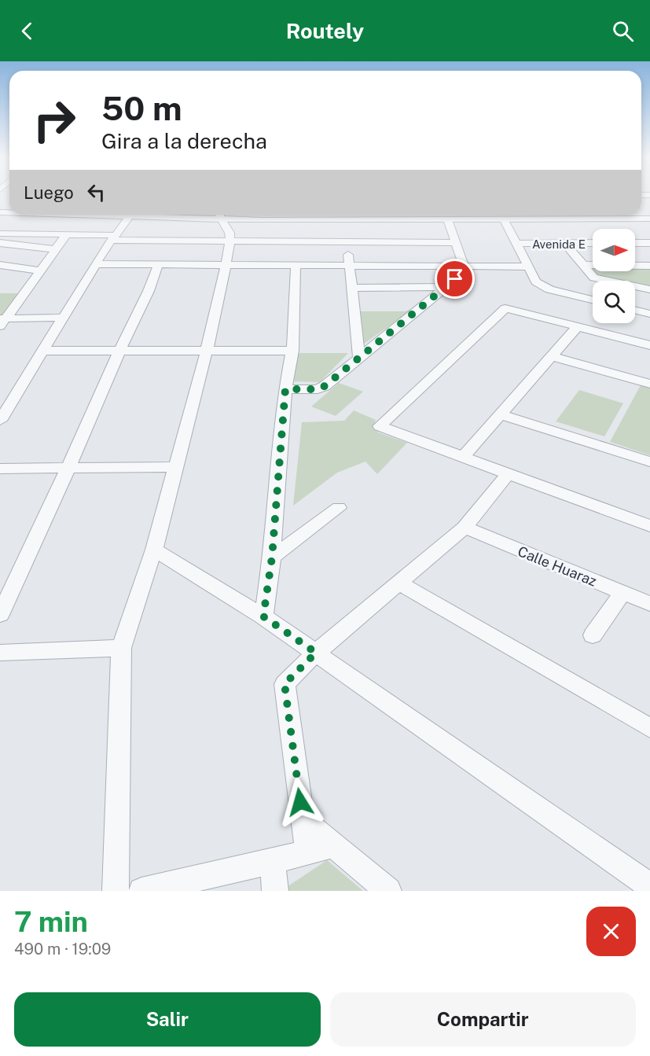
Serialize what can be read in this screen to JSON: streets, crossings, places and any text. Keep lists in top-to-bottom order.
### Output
{
  "streets": {
    "street": ["Avenida E", "Calle Huaraz"]
  },
  "north": "right",
  "page": {
    "header": "Routely",
    "turn": ["50 m", "Gira a la derecha"],
    "then": "Luego",
    "heading": ["7 min", "490 m · 19:09"],
    "buttons": ["Salir", "Compartir"]
  }
}
